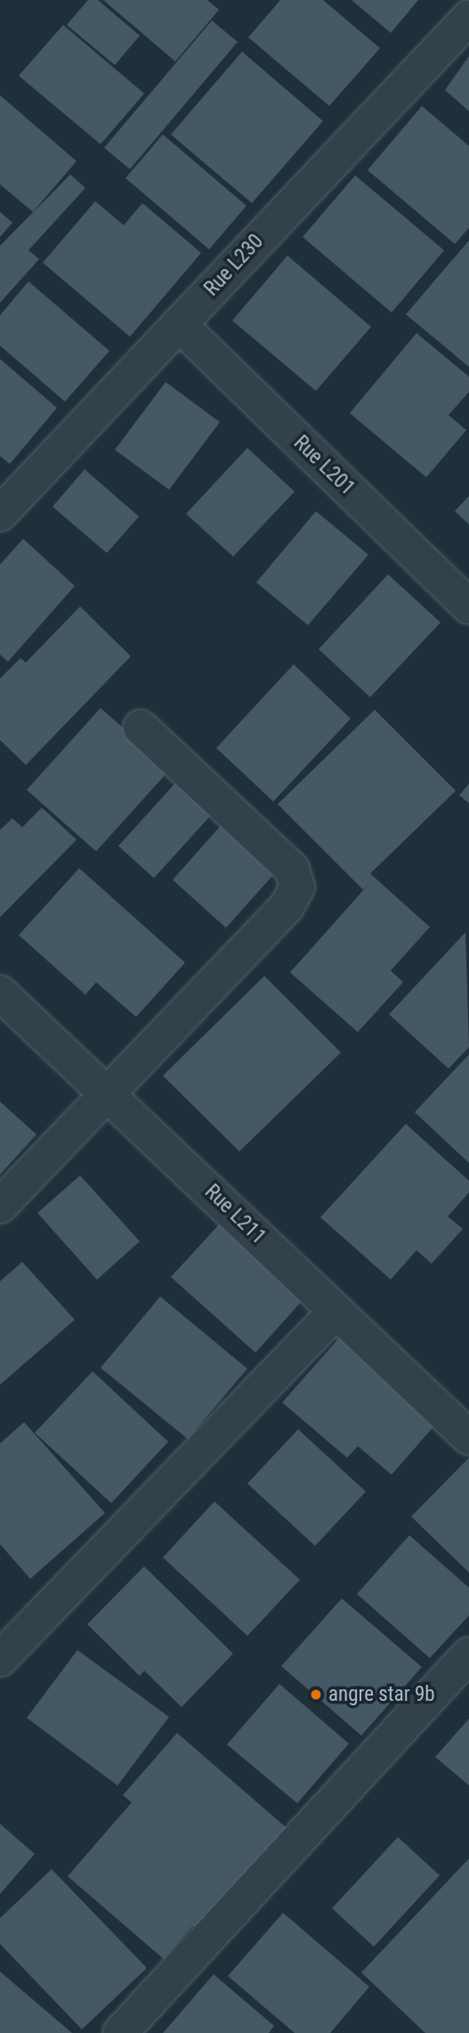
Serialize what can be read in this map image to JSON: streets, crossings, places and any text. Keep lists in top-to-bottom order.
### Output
{
  "streets": {
    "street": ["Rue L230", "Rue L201", "Rue L211"]
  },
  "crossings": [
    ["Rue L230", "Rue L201"]
  ],
  "places": ["angre star 9b"]
}
